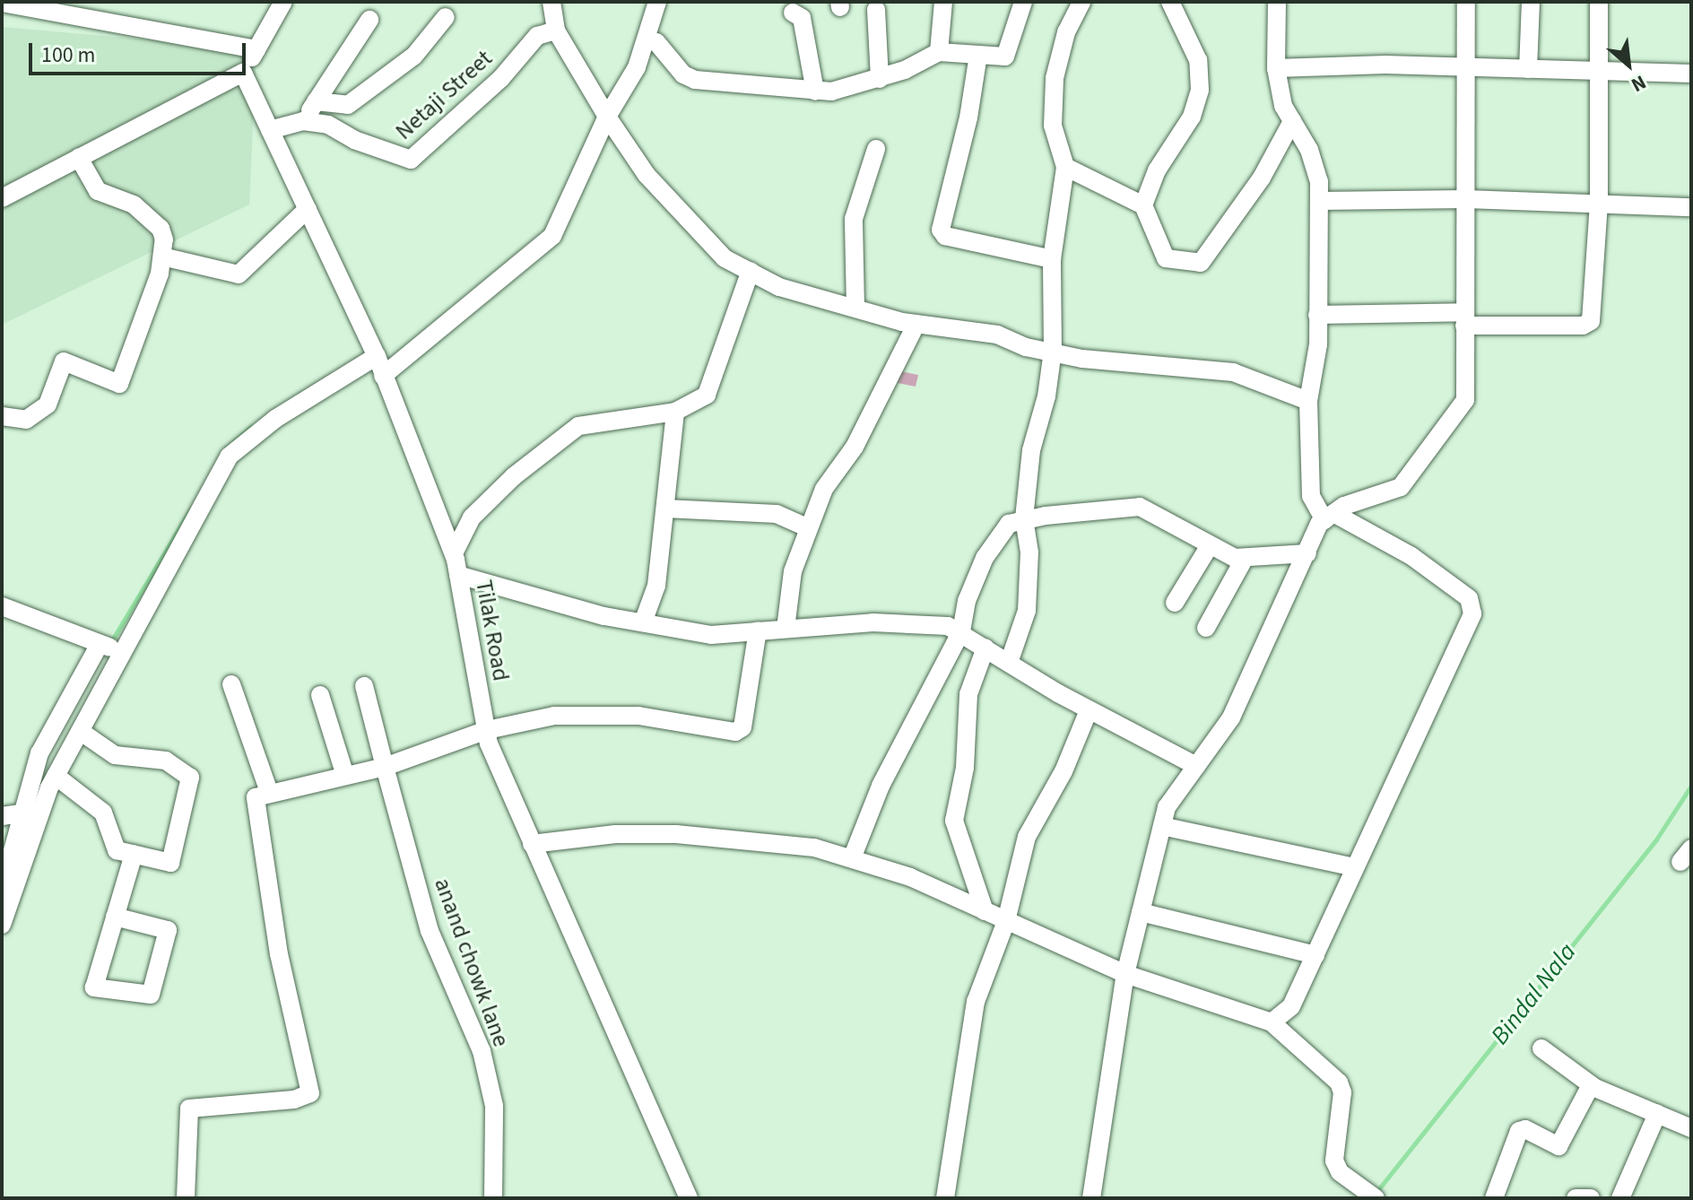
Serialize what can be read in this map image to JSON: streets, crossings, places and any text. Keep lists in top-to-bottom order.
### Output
{
  "streets": {
    "street": ["Netaji Street", "Tilak Road", "anand chowk lane"]
  },
  "crossings": [
    ["Netaji Street", "Tilak Road"]
  ],
  "water": ["Bindal Nala"],
  "scale_bar": "100 m",
  "north": "bottom right"
}
